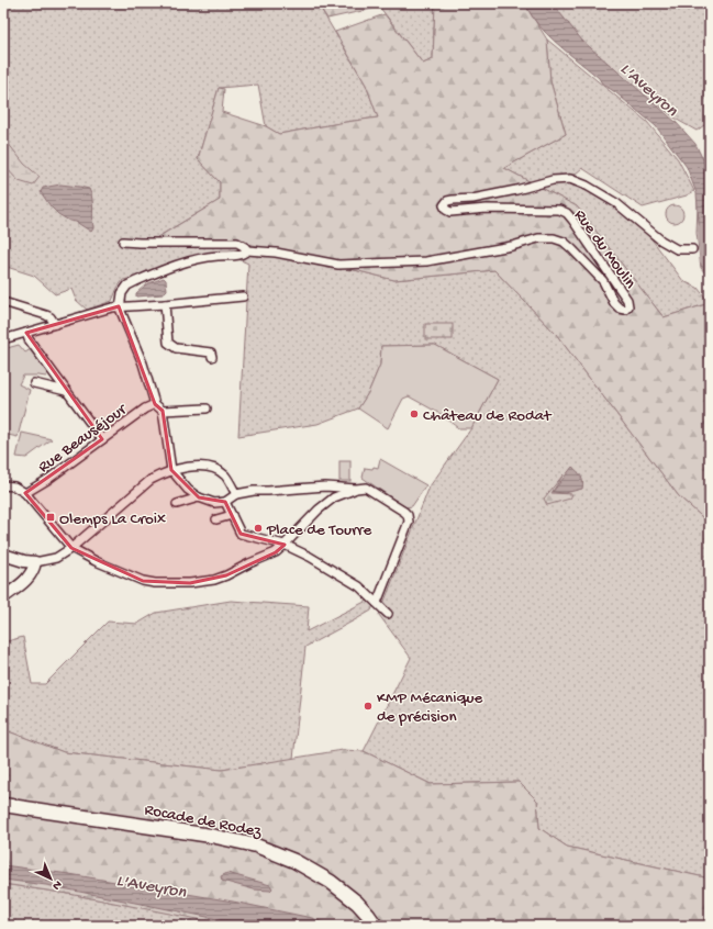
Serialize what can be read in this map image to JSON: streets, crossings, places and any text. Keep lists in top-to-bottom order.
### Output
{
  "streets": {
    "highway": ["Rocade de Rodez"],
    "street": ["Rue du Moulin", "Rue Beauséjour"]
  },
  "water": ["L'Aveyron"],
  "places": {
    "other": ["Château de Rodat", "Place de Tourre", "KMP Mécanique de précision"],
    "transit": ["Olemps La Croix"]
  },
  "north": "bottom right"
}
